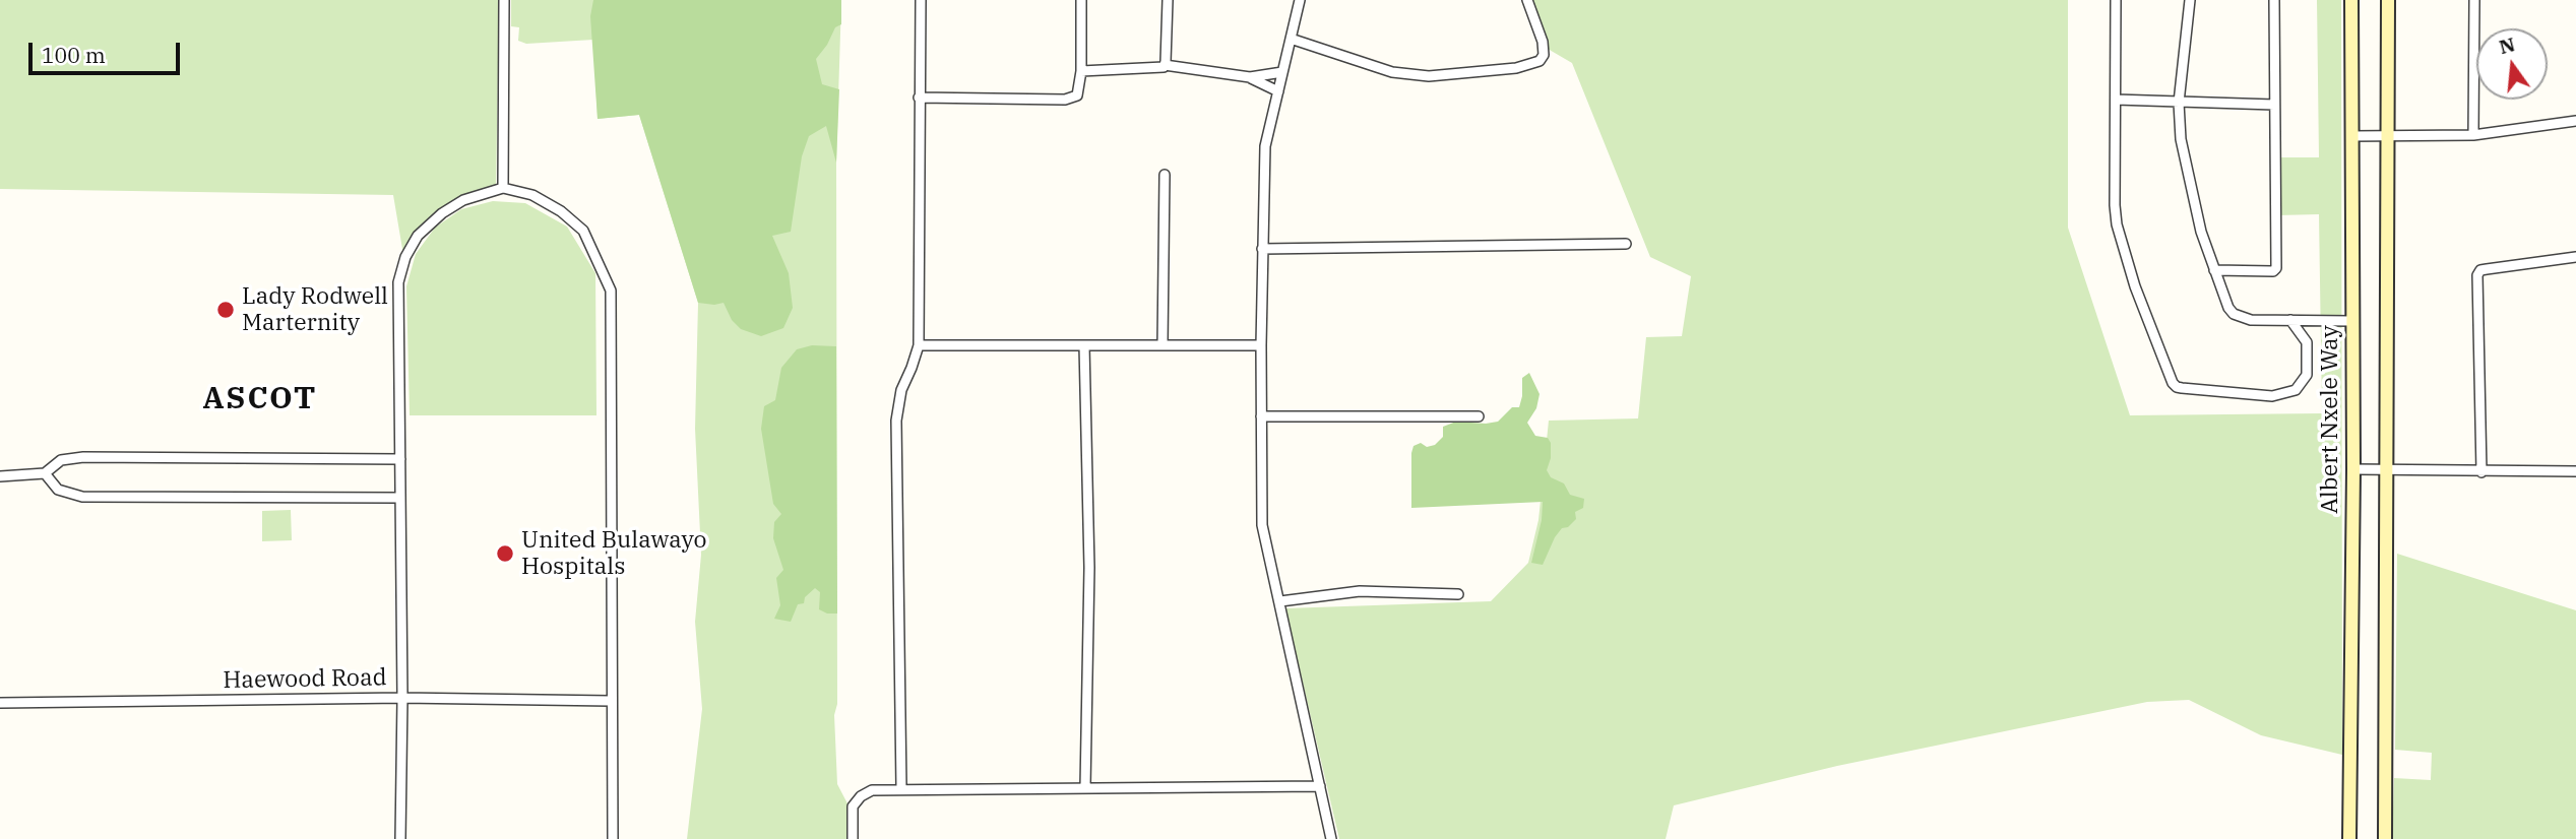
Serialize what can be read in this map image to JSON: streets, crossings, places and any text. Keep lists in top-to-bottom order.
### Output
{
  "streets": {
    "main road": ["Albert Nxele Way"],
    "street": ["Haewood Road"]
  },
  "districts": ["ASCOT"],
  "places": ["Lady Rodwell Marternity", "United Bulawayo Hospitals"],
  "scale_bar": "100 m",
  "north": "top"
}
